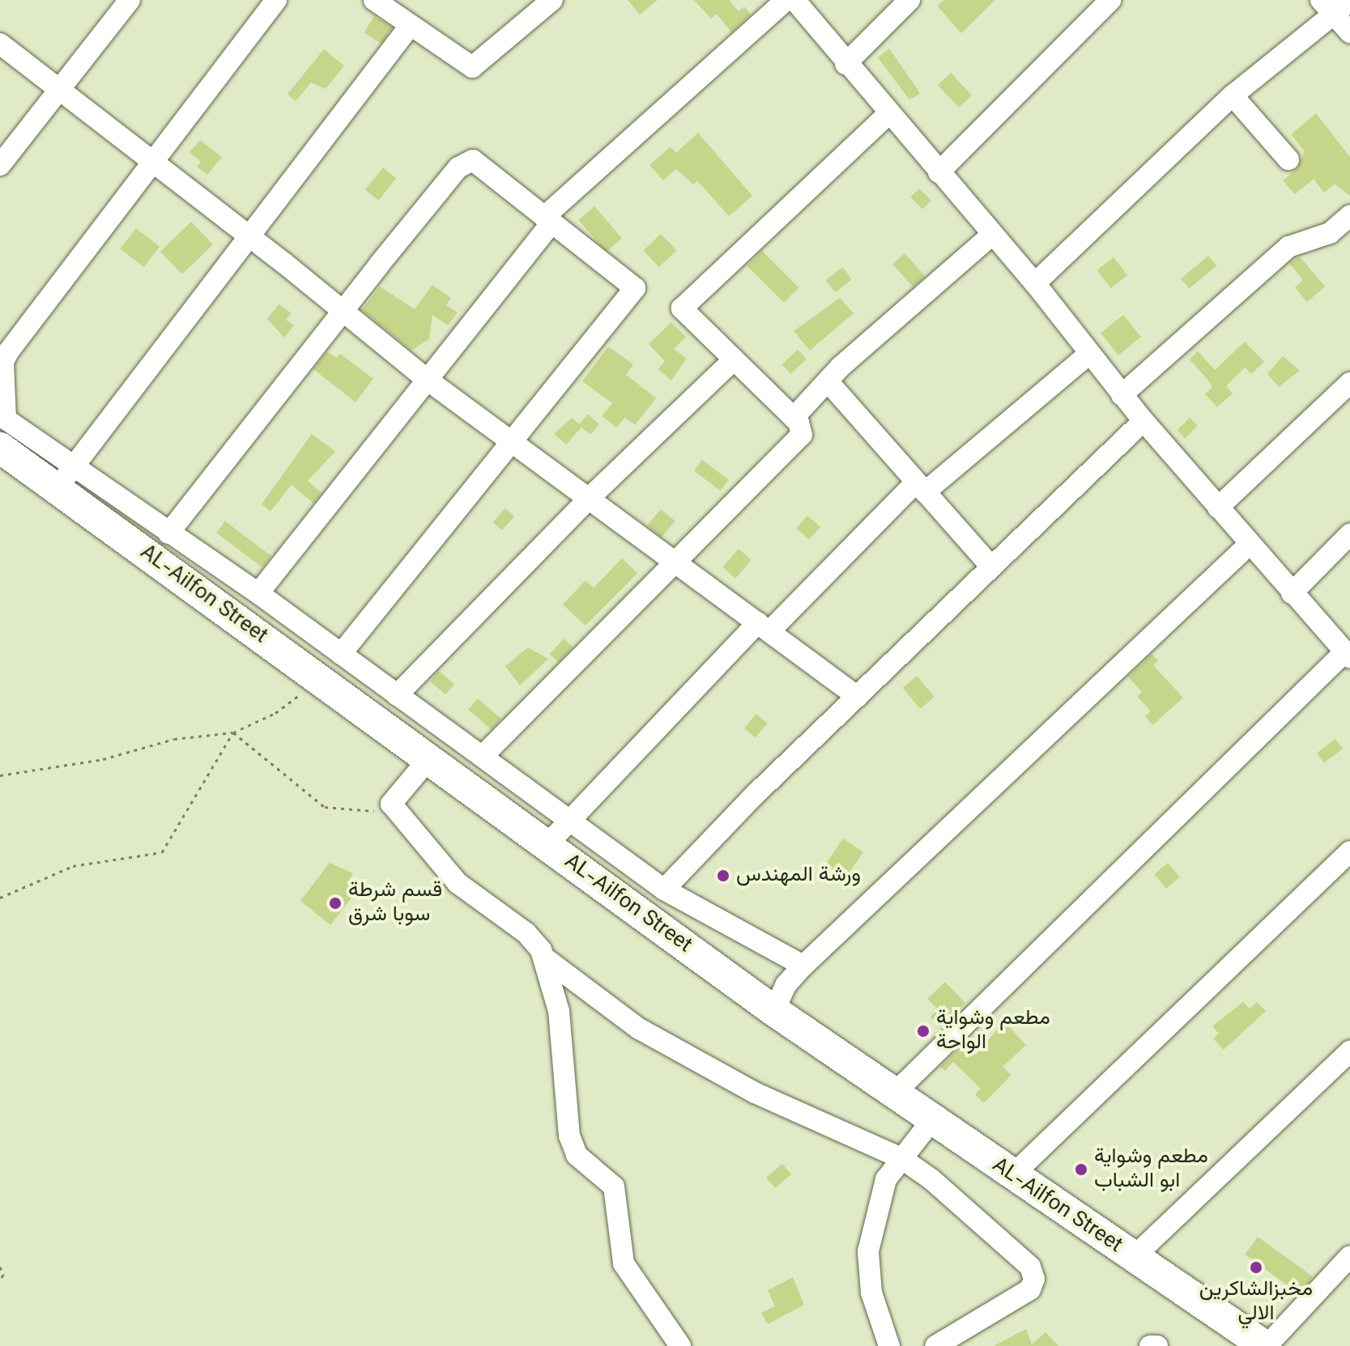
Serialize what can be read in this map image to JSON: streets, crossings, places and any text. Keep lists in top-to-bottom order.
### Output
{
  "streets": {
    "highway": ["AL-Ailfon Street"]
  },
  "places": [
    "ورشة المهندس",
    "قسم شرطة سوبا شرق",
    "مطعم وشواية الواحة",
    "مطعم وشواية ابو الشباب",
    "مخبزالشاكرين الالي"
  ]
}
